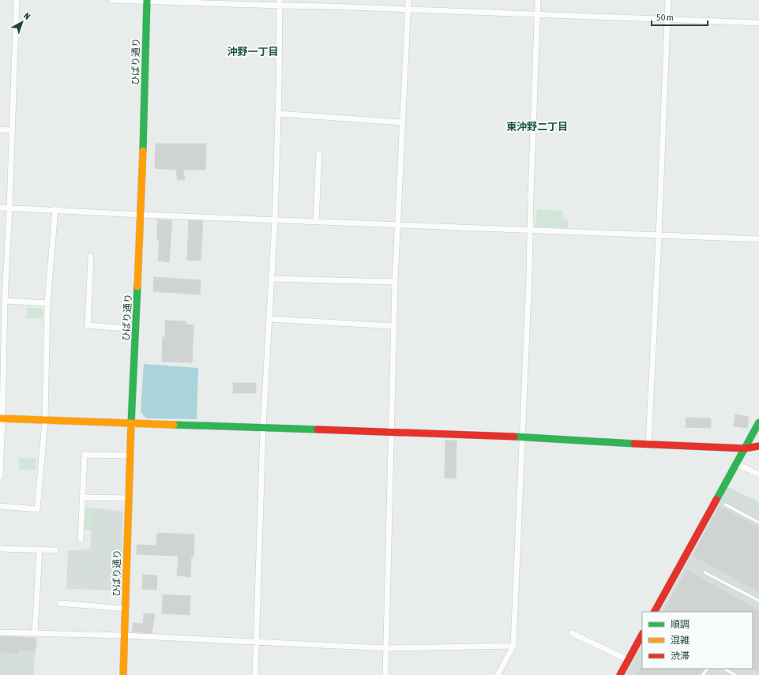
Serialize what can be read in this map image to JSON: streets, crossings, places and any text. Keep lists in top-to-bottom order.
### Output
{
  "streets": {
    "street": ["ひばり通り"]
  },
  "districts": ["沖野一丁目", "東沖野二丁目"],
  "legend": ["順調", "混雑", "渋滞"],
  "scale_bar": "50 m",
  "north": "top right"
}
